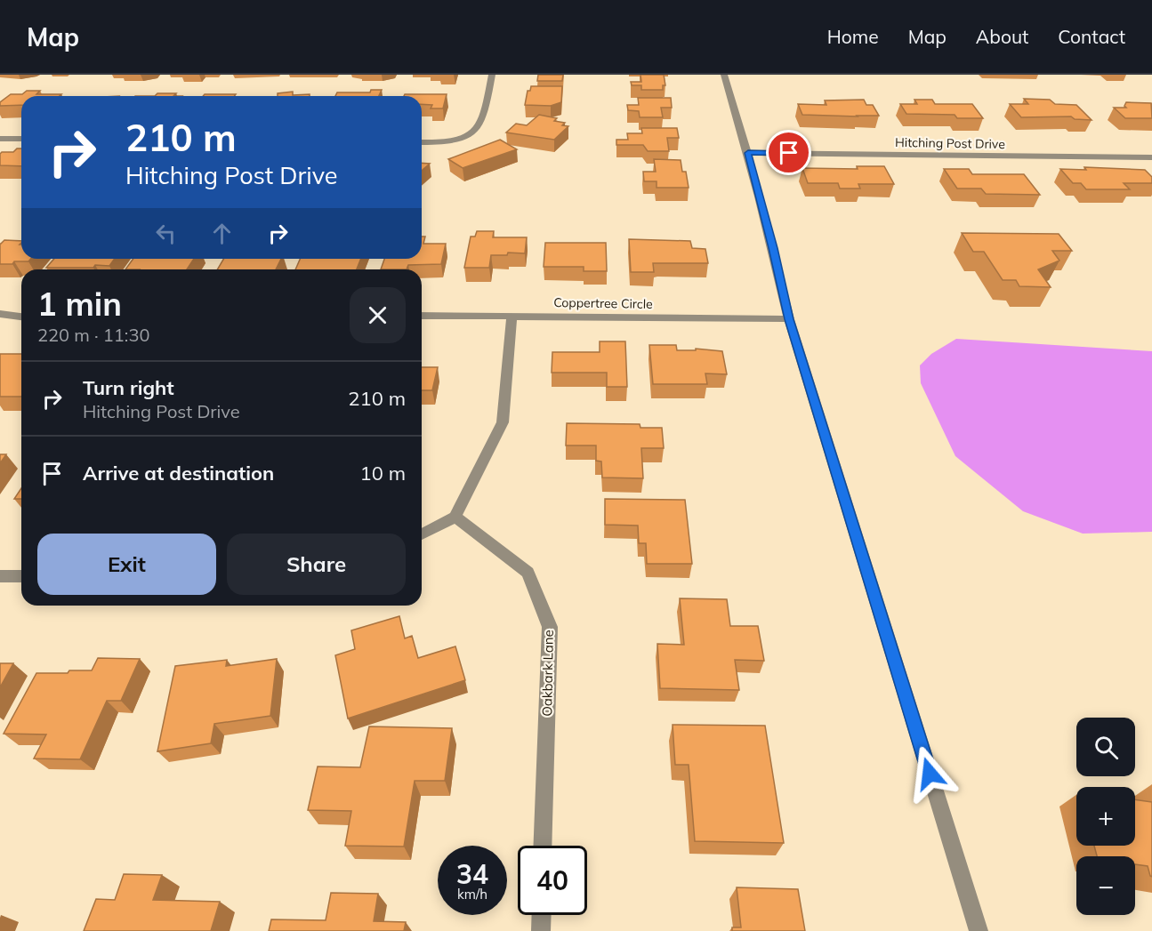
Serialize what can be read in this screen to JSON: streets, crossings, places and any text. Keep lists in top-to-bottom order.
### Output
{
  "streets": {
    "street": ["Hitching Post Drive", "Coppertree Circle", "Oakbark Lane"]
  },
  "page": {
    "header": "Map",
    "nav": [
      "Home",
      "Map",
      "About",
      "Contact"
    ],
    "turn": ["210 m", "Hitching Post Drive"],
    "heading": ["1 min", "220 m · 11:30"],
    "list": [
      {
        "name": "Turn right",
        "note": "Hitching Post Drive",
        "value": "210 m"
      },
      {
        "name": "Arrive at destination",
        "value": "10 m"
      }
    ],
    "buttons": ["Exit", "Share"],
    "map_buttons": ["+", "−"],
    "speed": "34 km/h",
    "limit": "40"
  }
}
